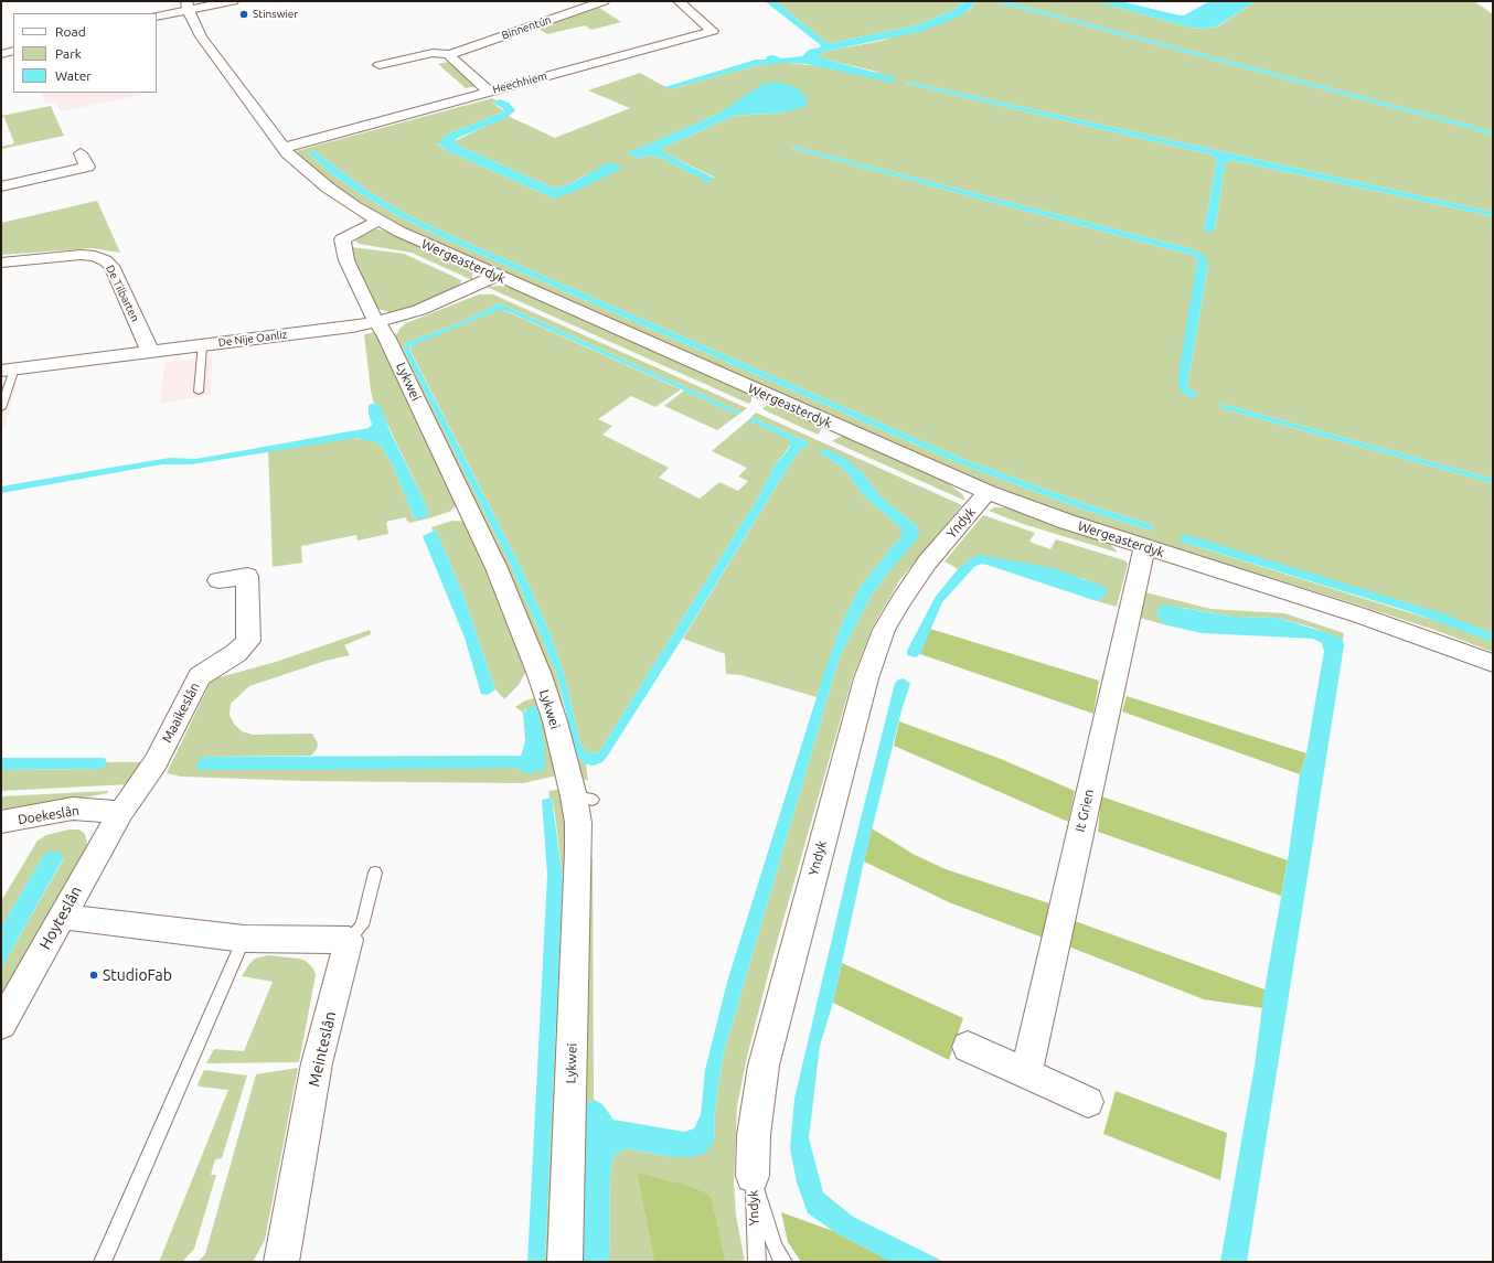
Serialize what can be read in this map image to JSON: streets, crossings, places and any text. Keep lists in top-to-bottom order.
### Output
{
  "streets": {
    "street": [
      "Binnentún",
      "Heechhiem",
      "Wergeasterdyk",
      "De Tilbarten",
      "De Nije Oanliz",
      "Lykwei",
      "Yndyk",
      "Maaikeslân",
      "It Grien",
      "Doekeslân",
      "Hoyteslân",
      "Meinteslân"
    ]
  },
  "crossings": [
    ["Heechhiem", "Wergeasterdyk"],
    ["Wergeasterdyk", "De Nije Oanliz"],
    ["Wergeasterdyk", "Lykwei"],
    ["Wergeasterdyk", "Yndyk"],
    ["Wergeasterdyk", "It Grien"],
    ["De Tilbarten", "De Nije Oanliz"],
    ["De Nije Oanliz", "Lykwei"],
    ["Maaikeslân", "Doekeslân"],
    ["Maaikeslân", "Hoyteslân"],
    ["Doekeslân", "Hoyteslân"]
  ],
  "places": ["Stinswier", "StudioFab"],
  "legend": ["Road", "Park", "Water"]
}
